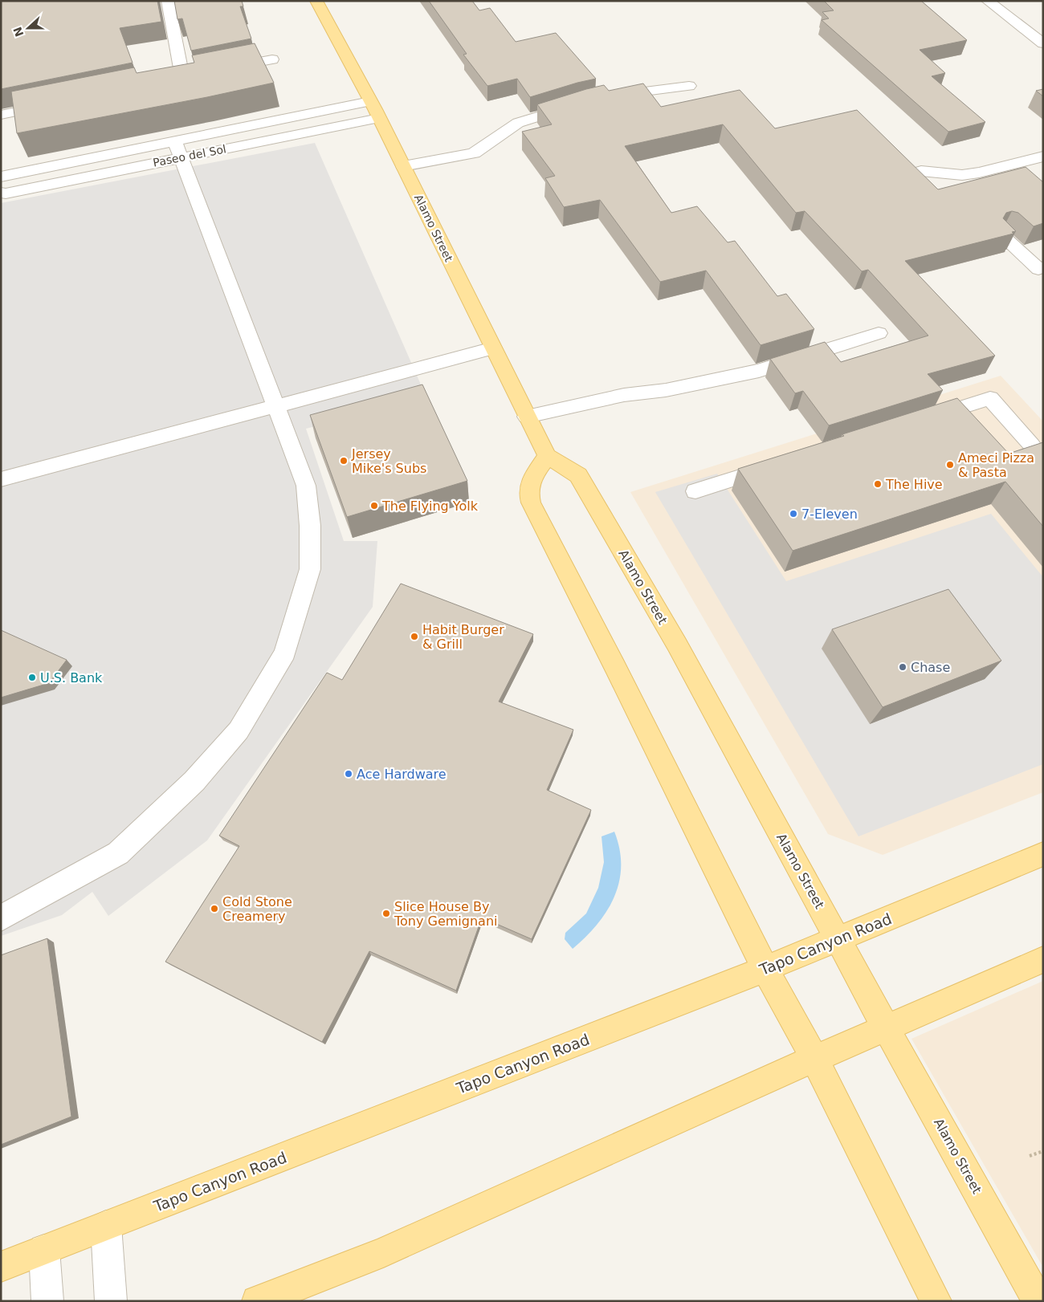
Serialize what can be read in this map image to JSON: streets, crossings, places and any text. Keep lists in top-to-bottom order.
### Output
{
  "streets": {
    "main road": ["Alamo Street", "Tapo Canyon Road"],
    "street": ["Paseo del Sol"]
  },
  "crossings": [
    ["Paseo del Sol", "Alamo Street"],
    ["Alamo Street", "Tapo Canyon Road"]
  ],
  "places": [
    "Jersey Mike's Subs",
    "Ameci Pizza & Pasta",
    "The Hive",
    "The Flying Yolk",
    "7-Eleven",
    "Habit Burger & Grill",
    "Chase",
    "U.S. Bank",
    "Ace Hardware",
    "Cold Stone Creamery",
    "Slice House By Tony Gemignani"
  ],
  "north": "left"
}
